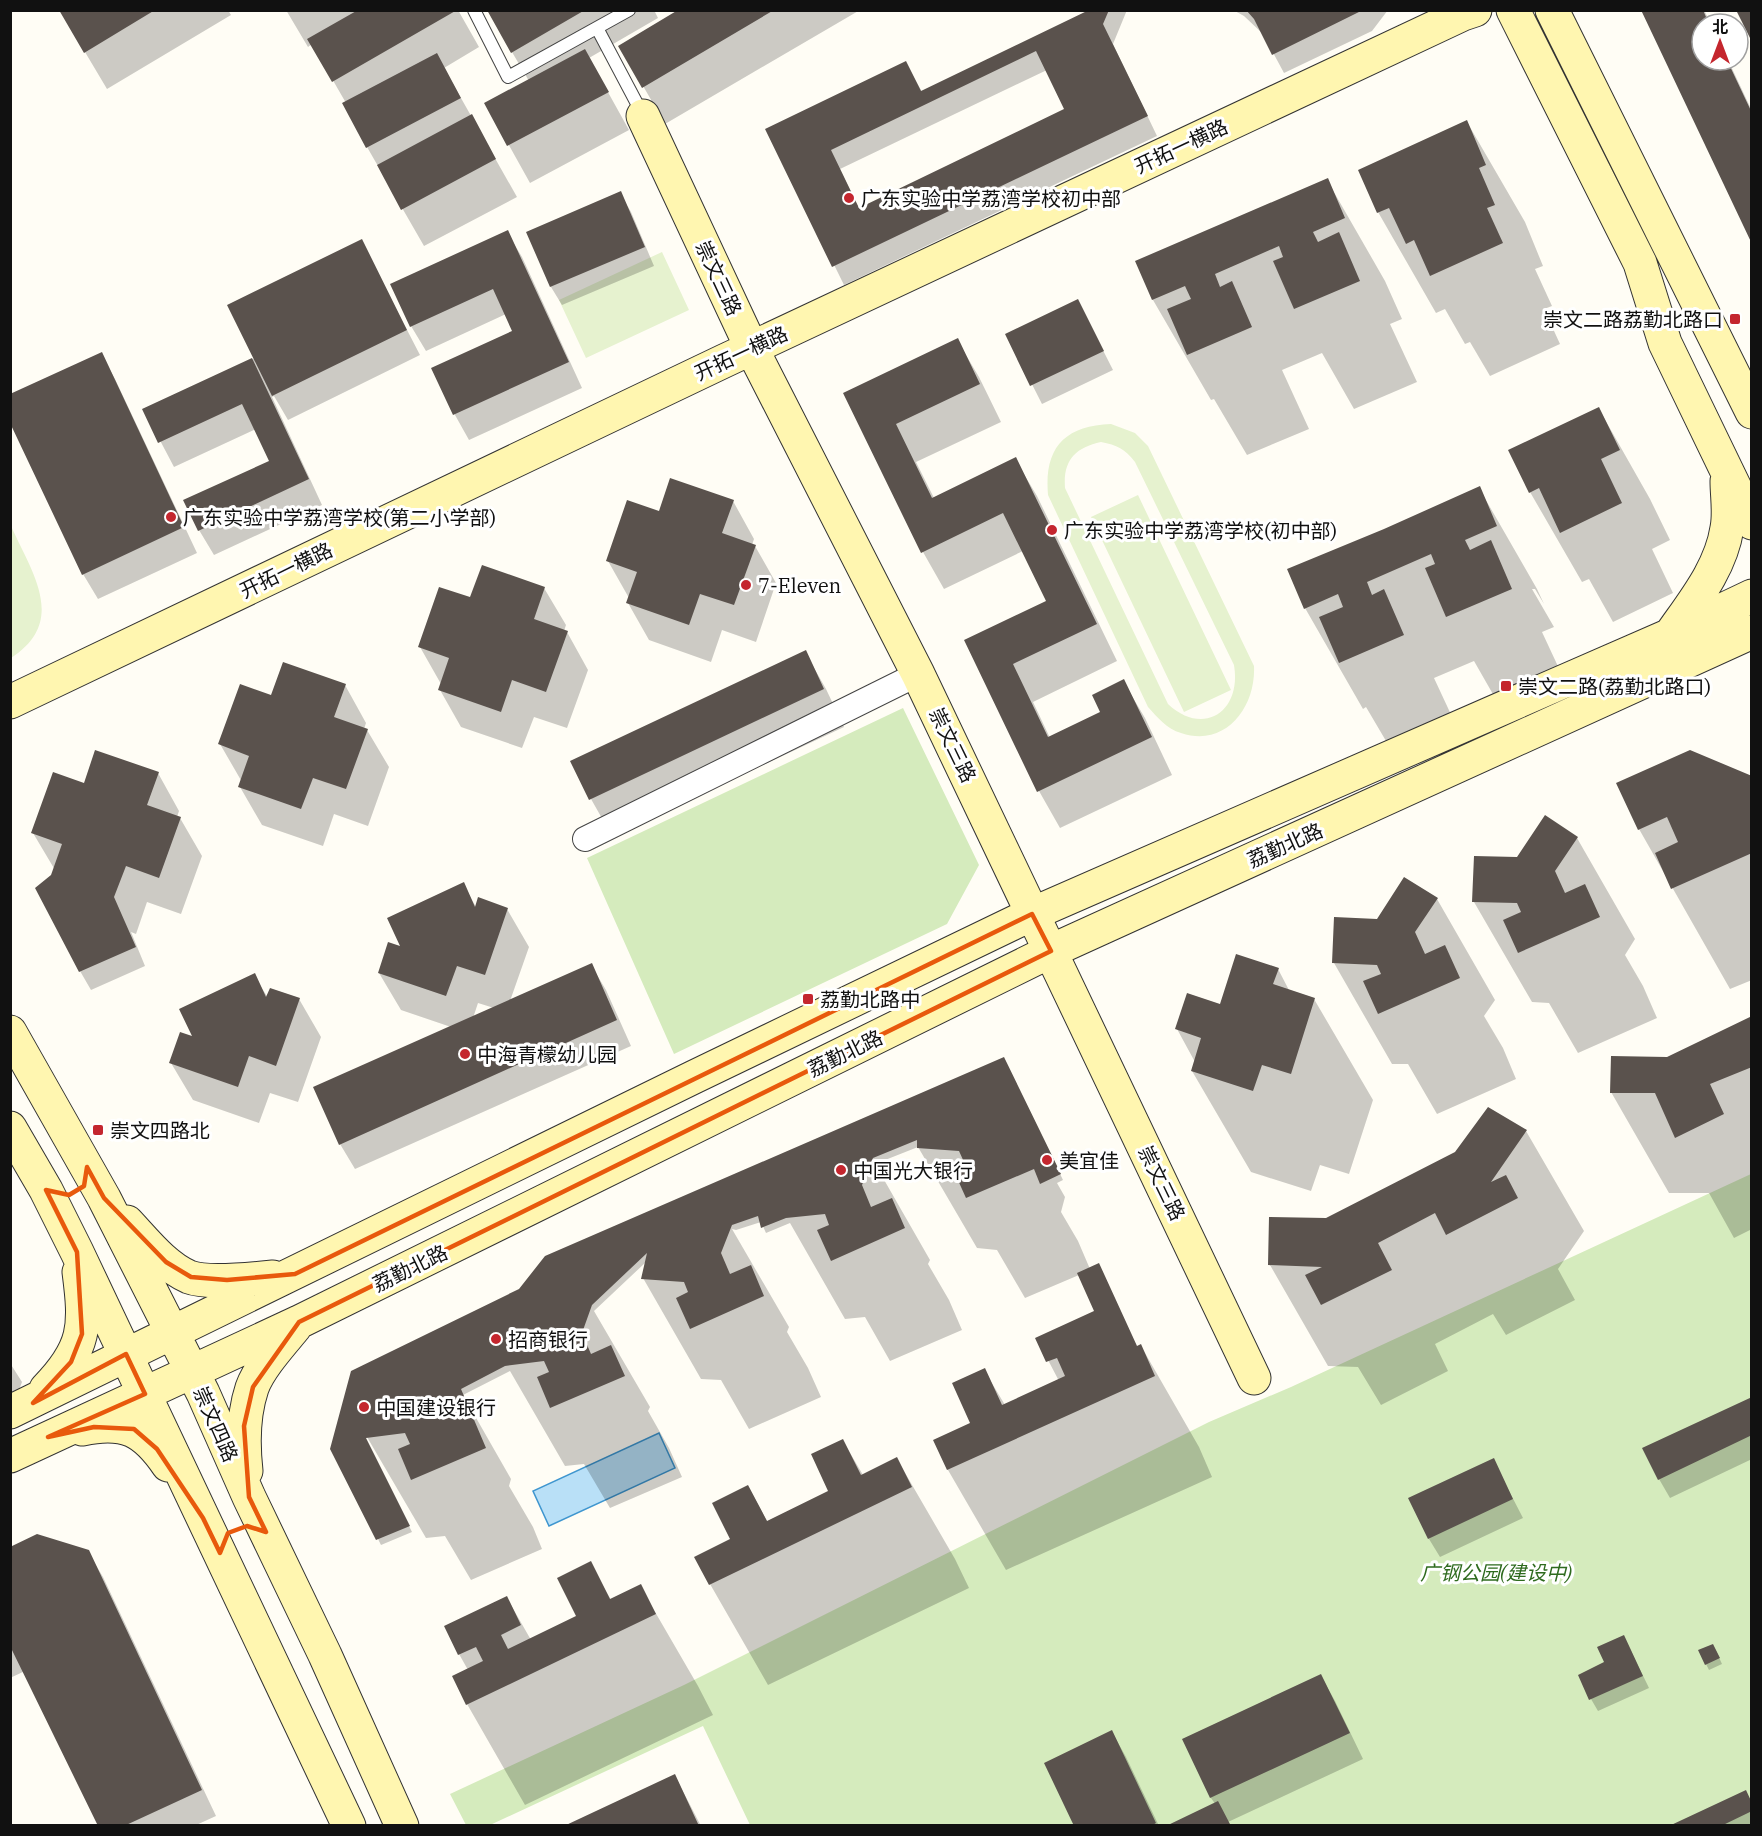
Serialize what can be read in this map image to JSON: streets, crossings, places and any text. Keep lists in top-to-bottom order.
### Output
{
  "streets": {
    "main road": [
      "开拓一横路",
      "崇文三路",
      "荔勤北路",
      "崇文四路"
    ]
  },
  "crossings": [
    ["开拓一横路", "崇文三路"],
    ["崇文三路", "荔勤北路"],
    ["荔勤北路", "崇文四路"]
  ],
  "parks": ["广钢公园(建设中)"],
  "places": {
    "other": [
      "广东实验中学荔湾学校初中部",
      "广东实验中学荔湾学校(第二小学部)",
      "广东实验中学荔湾学校(初中部)",
      "7-Eleven",
      "中海青檬幼儿园",
      "美宜佳",
      "中国光大银行",
      "招商银行",
      "中国建设银行"
    ],
    "transit": [
      "崇文二路荔勤北路口",
      "崇文二路(荔勤北路口)",
      "荔勤北路中",
      "崇文四路北"
    ]
  },
  "north": "top"
}
